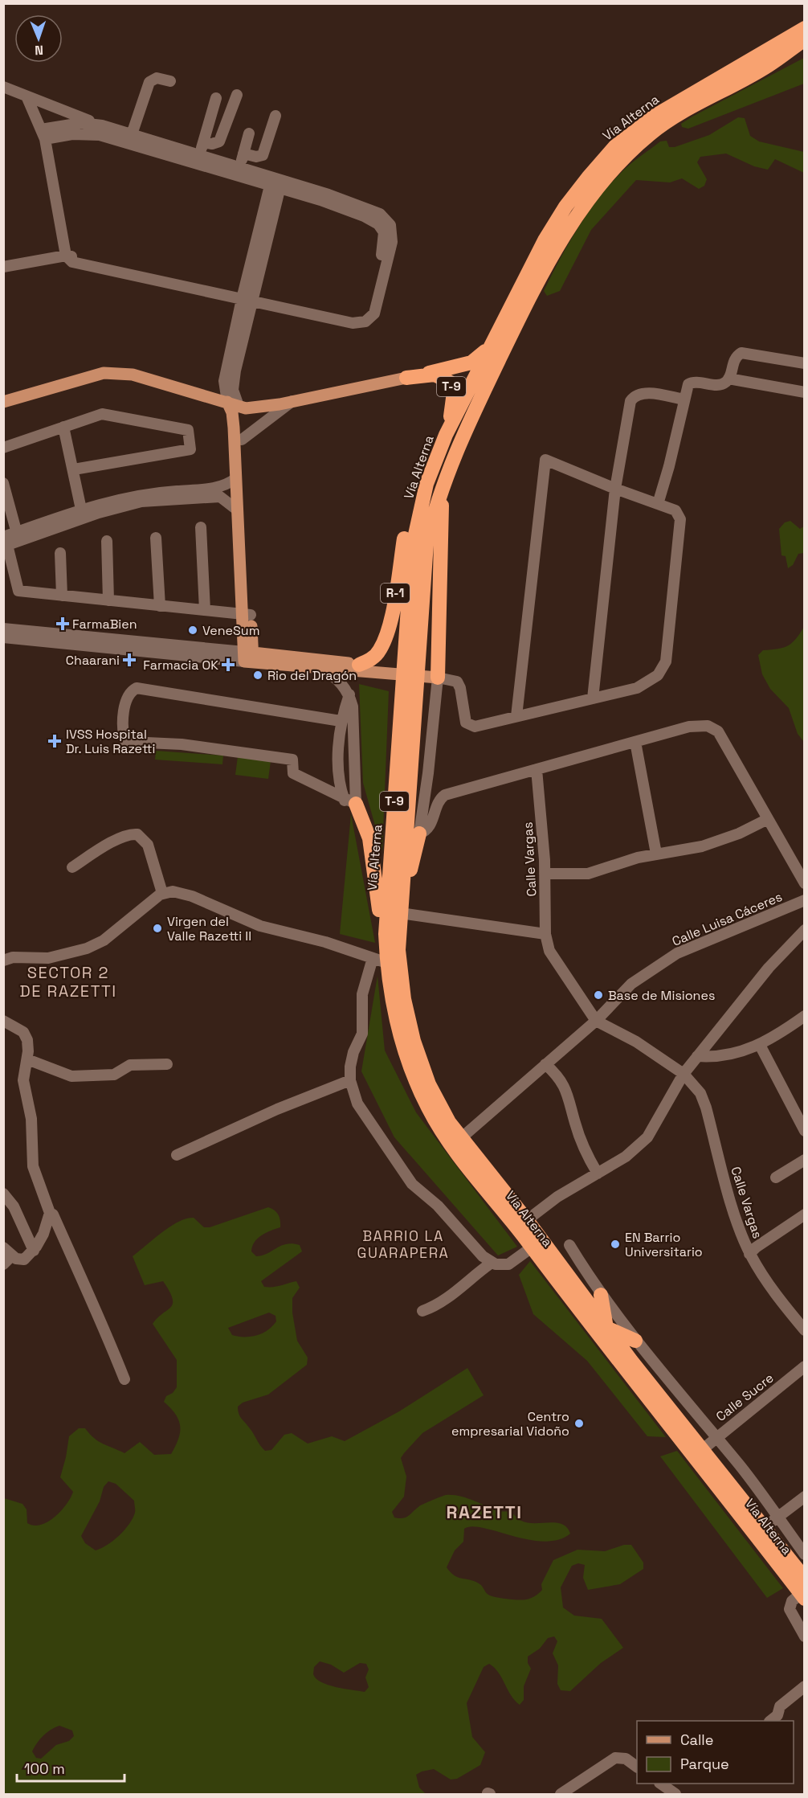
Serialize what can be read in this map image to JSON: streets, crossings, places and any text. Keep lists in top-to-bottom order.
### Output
{
  "streets": {
    "highway": ["Vía Alterna", "T-9", "R-1"],
    "street": ["Calle Vargas", "Calle Luisa Cáceres", "Calle Sucre"]
  },
  "crossings": [
    ["Vía Alterna", "T-9"],
    ["Vía Alterna", "R-1"],
    ["Vía Alterna", "Calle Luisa Cáceres"],
    ["Vía Alterna", "Calle Sucre"],
    ["Calle Vargas", "Calle Luisa Cáceres"]
  ],
  "districts": ["SECTOR 2 DE RAZETTI", "BARRIO LA GUARAPERA", "RAZETTI"],
  "places": {
    "health": [
      "FarmaBien",
      "Chaarani",
      "Farmacia OK",
      "IVSS Hospital Dr. Luis Razetti"
    ],
    "other": [
      "VeneSum",
      "Rio del Dragón",
      "Virgen del Valle Razetti II",
      "Base de Misiones",
      "EN Barrio Universitario",
      "Centro empresarial Vidoño"
    ]
  },
  "legend": ["Calle", "Parque"],
  "scale_bar": "100 m",
  "north": "bottom"
}
